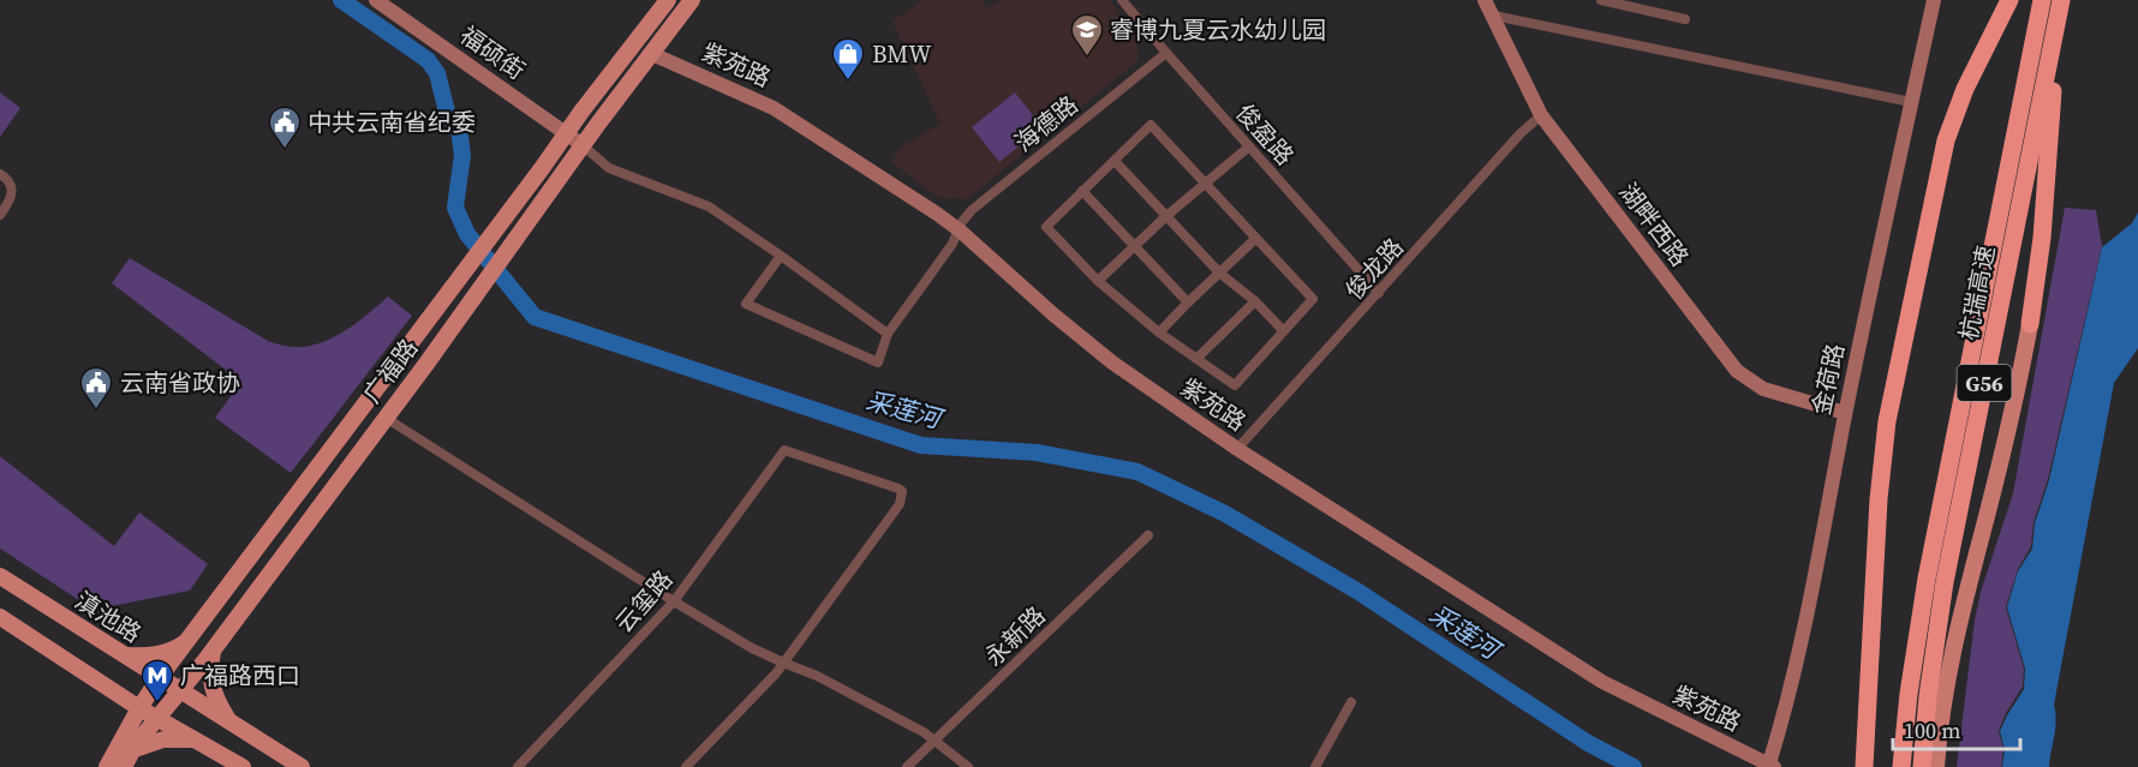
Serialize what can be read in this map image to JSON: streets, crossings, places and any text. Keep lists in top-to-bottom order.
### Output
{
  "streets": {
    "highway": ["杭瑞高速", "G56"],
    "main road": ["广福路", "滇池路"],
    "street": [
      "福硕街",
      "紫苑路",
      "海德路",
      "俊盈路",
      "湖畔西路",
      "俊龙路",
      "金荷路",
      "云玺路",
      "永新路"
    ]
  },
  "crossings": [
    ["福硕街", "广福路"],
    ["紫苑路", "海德路"],
    ["紫苑路", "俊龙路"],
    ["紫苑路", "广福路"],
    ["紫苑路", "金荷路"],
    ["海德路", "俊盈路"],
    ["俊盈路", "俊龙路"],
    ["湖畔西路", "俊龙路"],
    ["湖畔西路", "金荷路"],
    ["广福路", "滇池路"]
  ],
  "water": ["采莲河"],
  "places": {
    "school or university": ["睿博九夏云水幼儿园"],
    "shop": ["BMW"],
    "public building": ["中共云南省纪委", "云南省政协"],
    "metro station": ["广福路西口"]
  },
  "scale_bar": "100 m"
}
